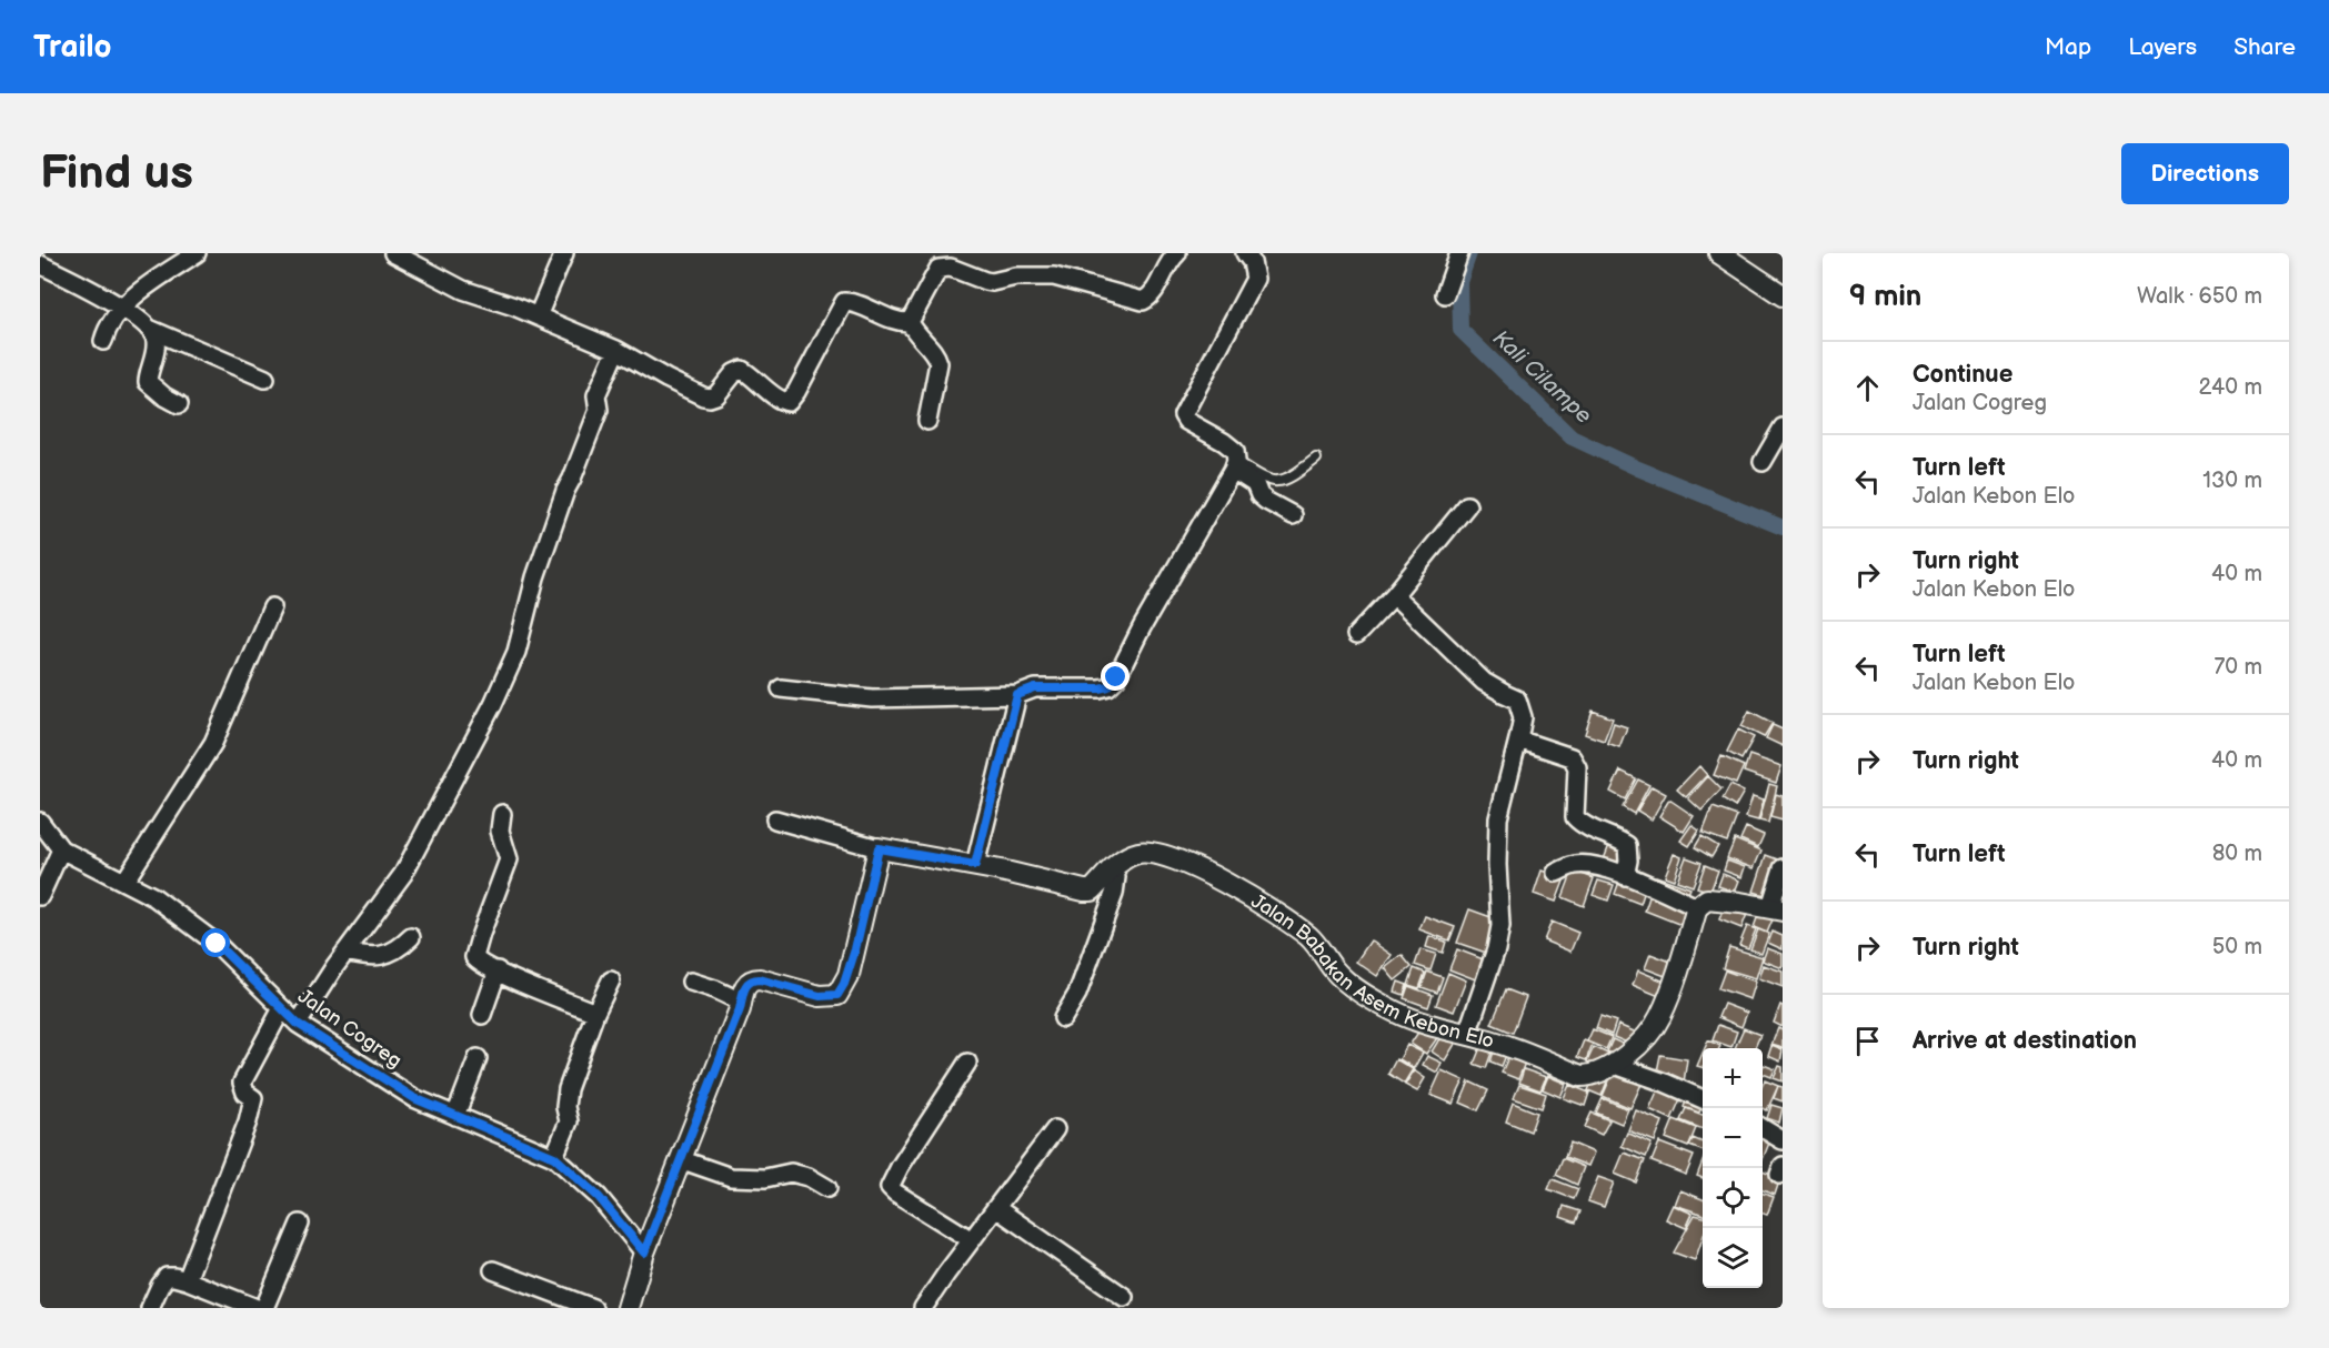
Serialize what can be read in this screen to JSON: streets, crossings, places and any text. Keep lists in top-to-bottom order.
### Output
{
  "streets": {
    "street": ["Jalan Babakan Asem Kebon Elo", "Jalan Cogreg"]
  },
  "water": ["Kali Cilampe"],
  "page": {
    "header": "Trailo",
    "nav": ["Map", "Layers", "Share"],
    "buttons": "Directions",
    "title": "Find us",
    "heading": ["9 min", "Walk · 650 m"],
    "list": [
      ["Continue", "Jalan Cogreg", "240 m"],
      ["Turn left", "Jalan Kebon Elo", "130 m"],
      ["Turn right", "Jalan Kebon Elo", "40 m"],
      ["Turn left", "Jalan Kebon Elo", "70 m"],
      ["Turn right", "40 m"],
      ["Turn left", "80 m"],
      ["Turn right", "50 m"],
      "Arrive at destination"
    ],
    "map_buttons": ["+", "−"]
  }
}
